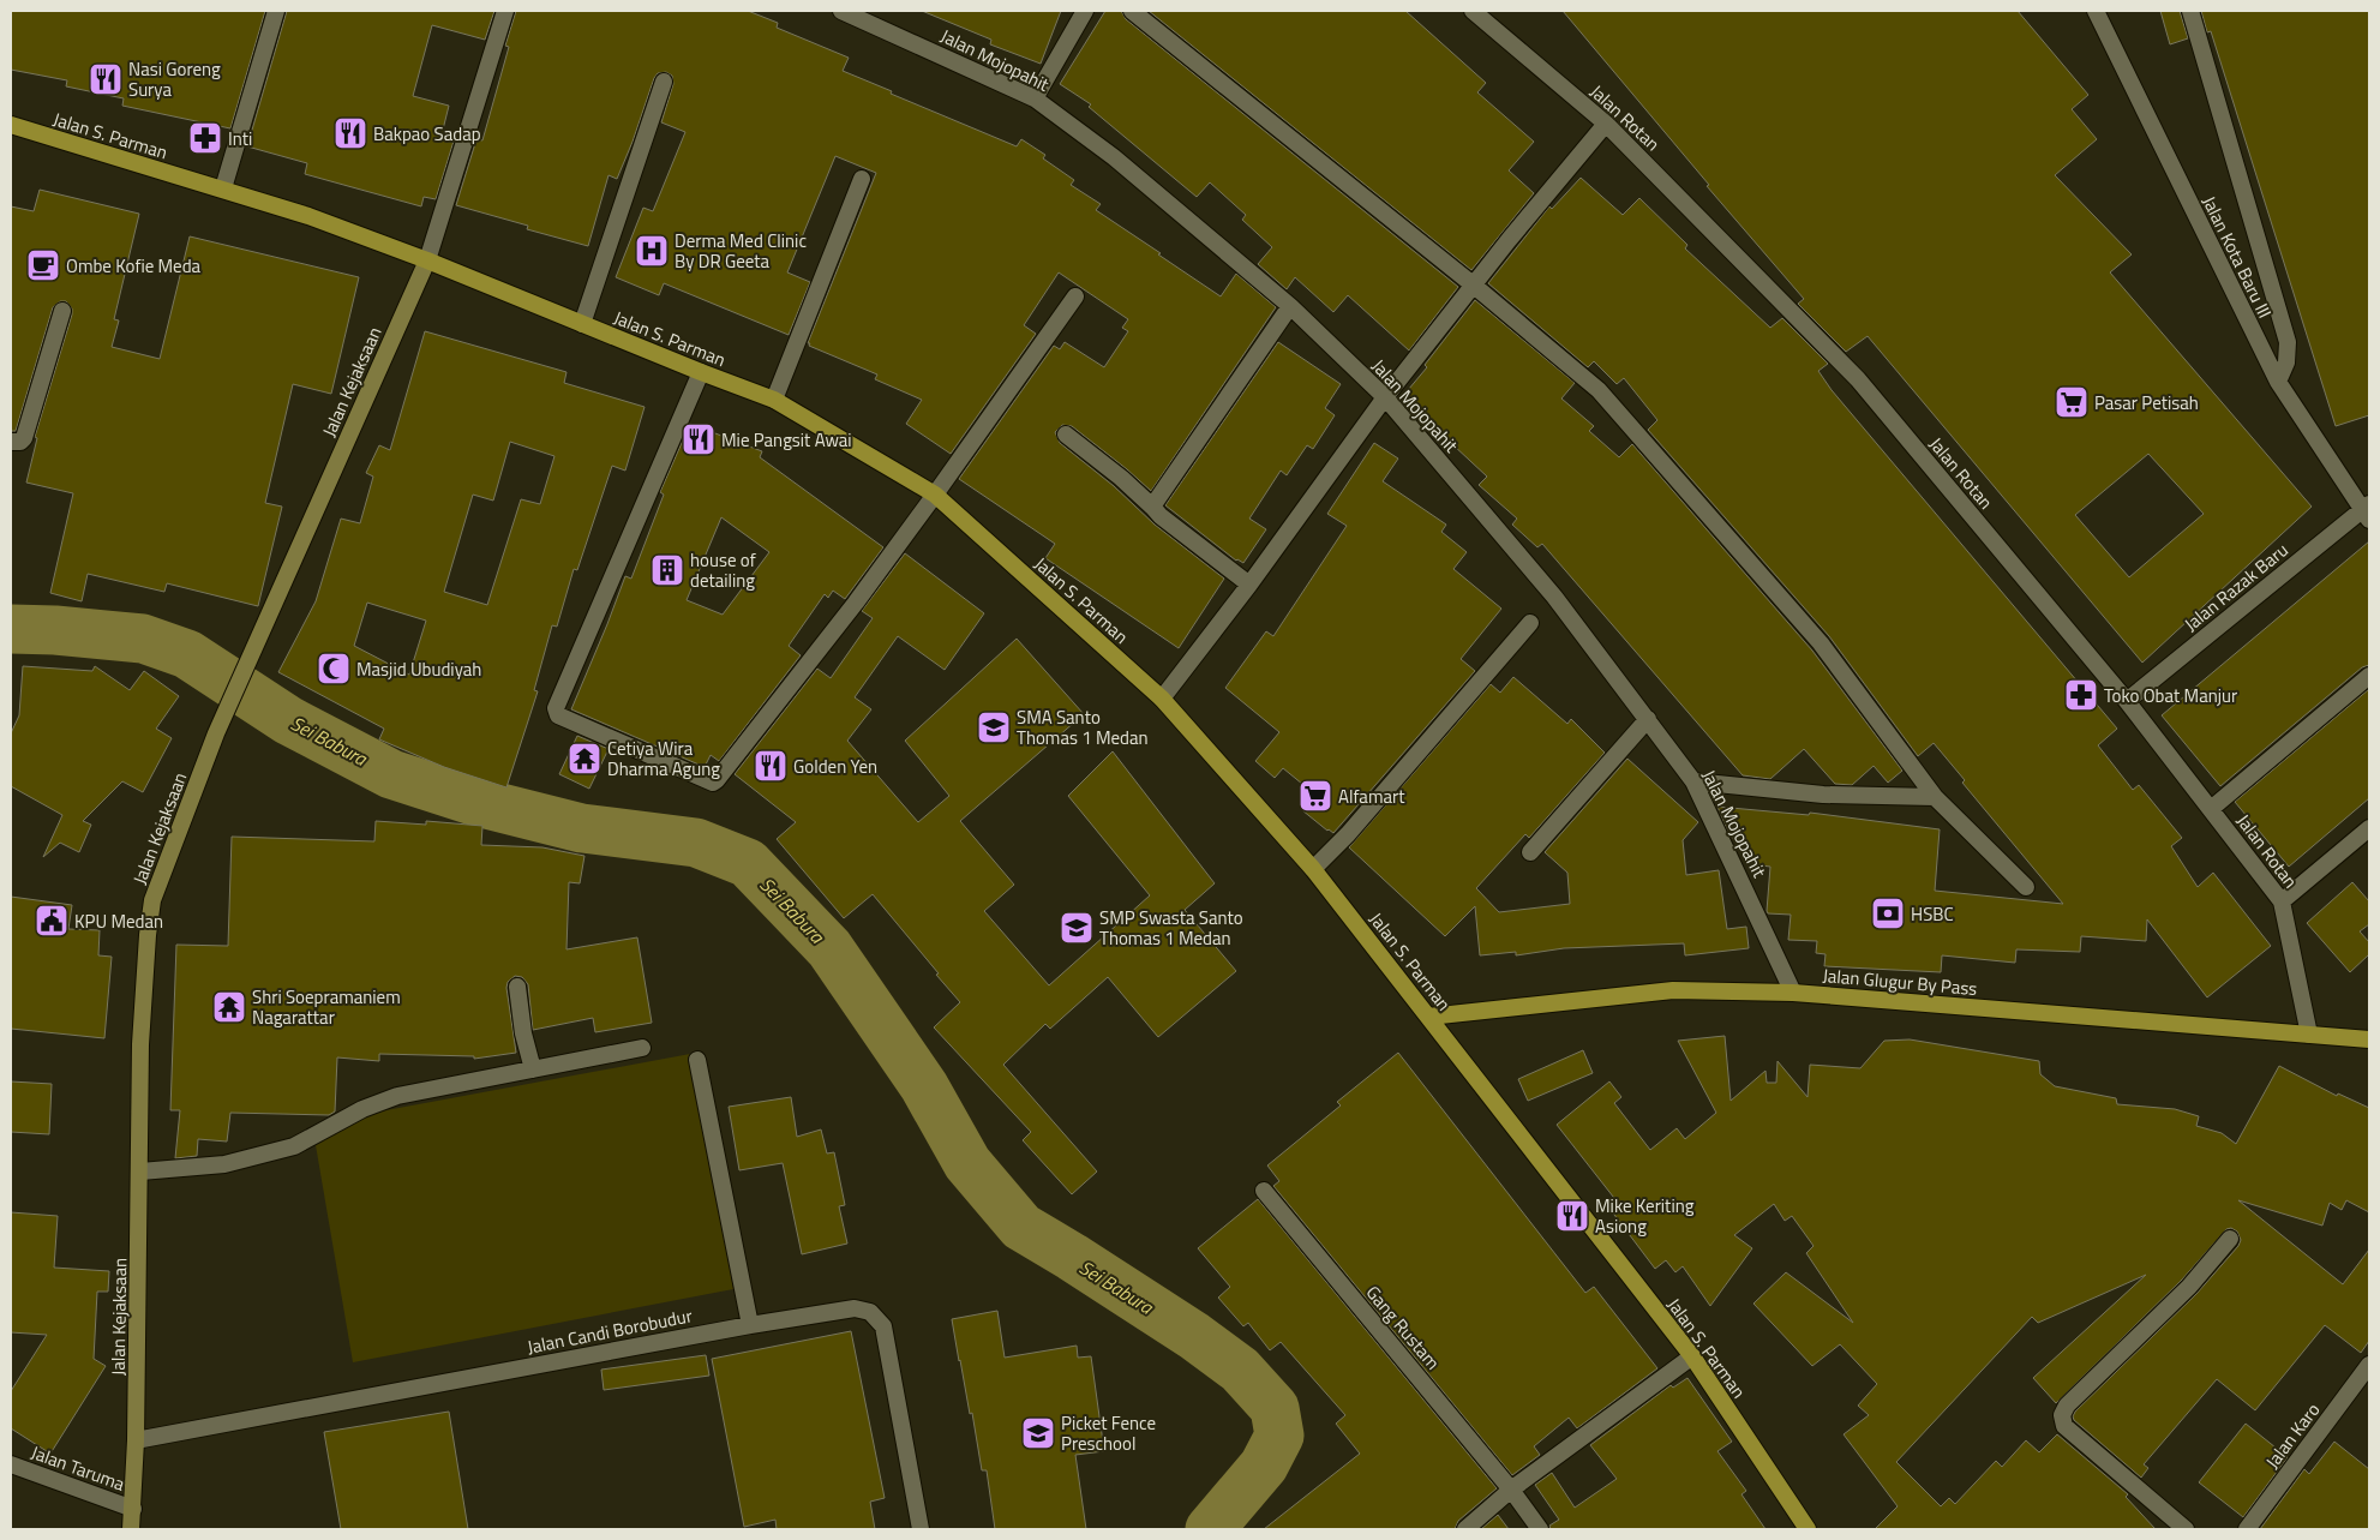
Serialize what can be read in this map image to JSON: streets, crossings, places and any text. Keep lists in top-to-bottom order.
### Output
{
  "streets": {
    "main road": ["Jalan S. Parman", "Jalan Kejaksaan", "Jalan Glugur By Pass"],
    "street": [
      "Jalan Mojopahit",
      "Jalan Rotan",
      "Jalan Kota Baru III",
      "Jalan Razak Baru",
      "Gang Rustam",
      "Jalan Candi Borobudur",
      "Jalan Karo",
      "Jalan Taruma"
    ]
  },
  "crossings": [
    ["Jalan Mojopahit", "Jalan Glugur By Pass"],
    ["Jalan Rotan", "Jalan Razak Baru"],
    ["Jalan Rotan", "Jalan Glugur By Pass"],
    ["Jalan S. Parman", "Jalan Kejaksaan"],
    ["Jalan S. Parman", "Jalan Glugur By Pass"],
    ["Jalan Kota Baru III", "Jalan Razak Baru"],
    ["Jalan Kejaksaan", "Jalan Candi Borobudur"],
    ["Jalan Kejaksaan", "Jalan Taruma"]
  ],
  "water": ["Sei Babura"],
  "places": {
    "restaurant": [
      "Nasi Goreng Surya",
      "Bakpao Sadap",
      "Mie Pangsit Awai",
      "Golden Yen",
      "Mike Keriting Asiong"
    ],
    "pharmacy": ["Inti", "Toko Obat Manjur"],
    "hospital": ["Derma Med Clinic By DR Geeta"],
    "cafe": ["Ombe Kofie Meda"],
    "supermarket": ["Pasar Petisah", "Alfamart"],
    "building": ["house of detailing"],
    "mosque": ["Masjid Ubudiyah"],
    "school or university": ["SMA Santo Thomas 1 Medan", "SMP Swasta Santo Thomas 1 Medan", "Picket Fence Preschool"],
    "temple": ["Cetiya Wira Dharma Agung", "Shri Soepramaniem Nagarattar"],
    "bank": ["HSBC"],
    "public building": ["KPU Medan"]
  }
}
